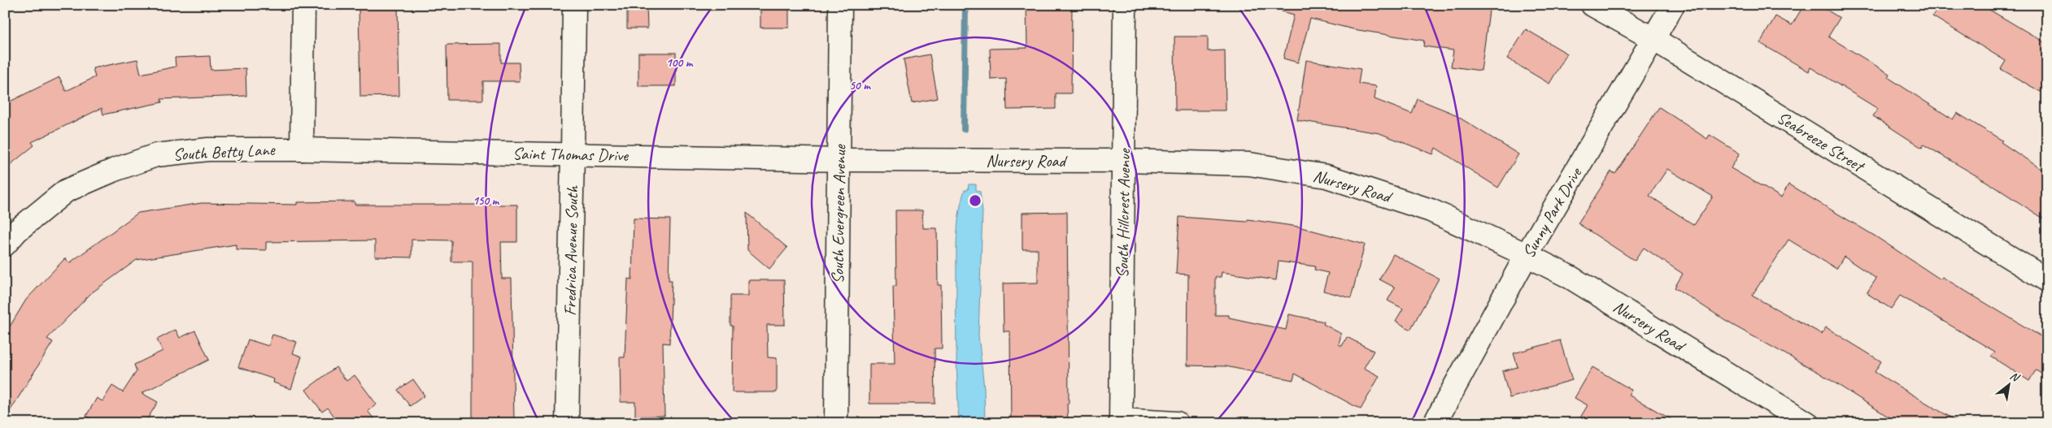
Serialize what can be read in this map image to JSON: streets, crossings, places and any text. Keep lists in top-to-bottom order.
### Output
{
  "streets": {
    "street": [
      "Seabreeze Street",
      "South Betty Lane",
      "Saint Thomas Drive",
      "Nursery Road",
      "Sunny Park Drive",
      "South Hillcrest Avenue",
      "South Evergreen Avenue",
      "Fredrica Avenue South"
    ]
  },
  "crossings": [
    ["Seabreeze Street", "Sunny Park Drive"],
    ["South Betty Lane", "Saint Thomas Drive"],
    ["Saint Thomas Drive", "Nursery Road"],
    ["Saint Thomas Drive", "South Evergreen Avenue"],
    ["Saint Thomas Drive", "Fredrica Avenue South"],
    ["Nursery Road", "Sunny Park Drive"],
    ["Nursery Road", "South Hillcrest Avenue"],
    ["Nursery Road", "South Evergreen Avenue"]
  ],
  "north": "top right",
  "rings": ["100 m", "50 m", "150 m"]
}
